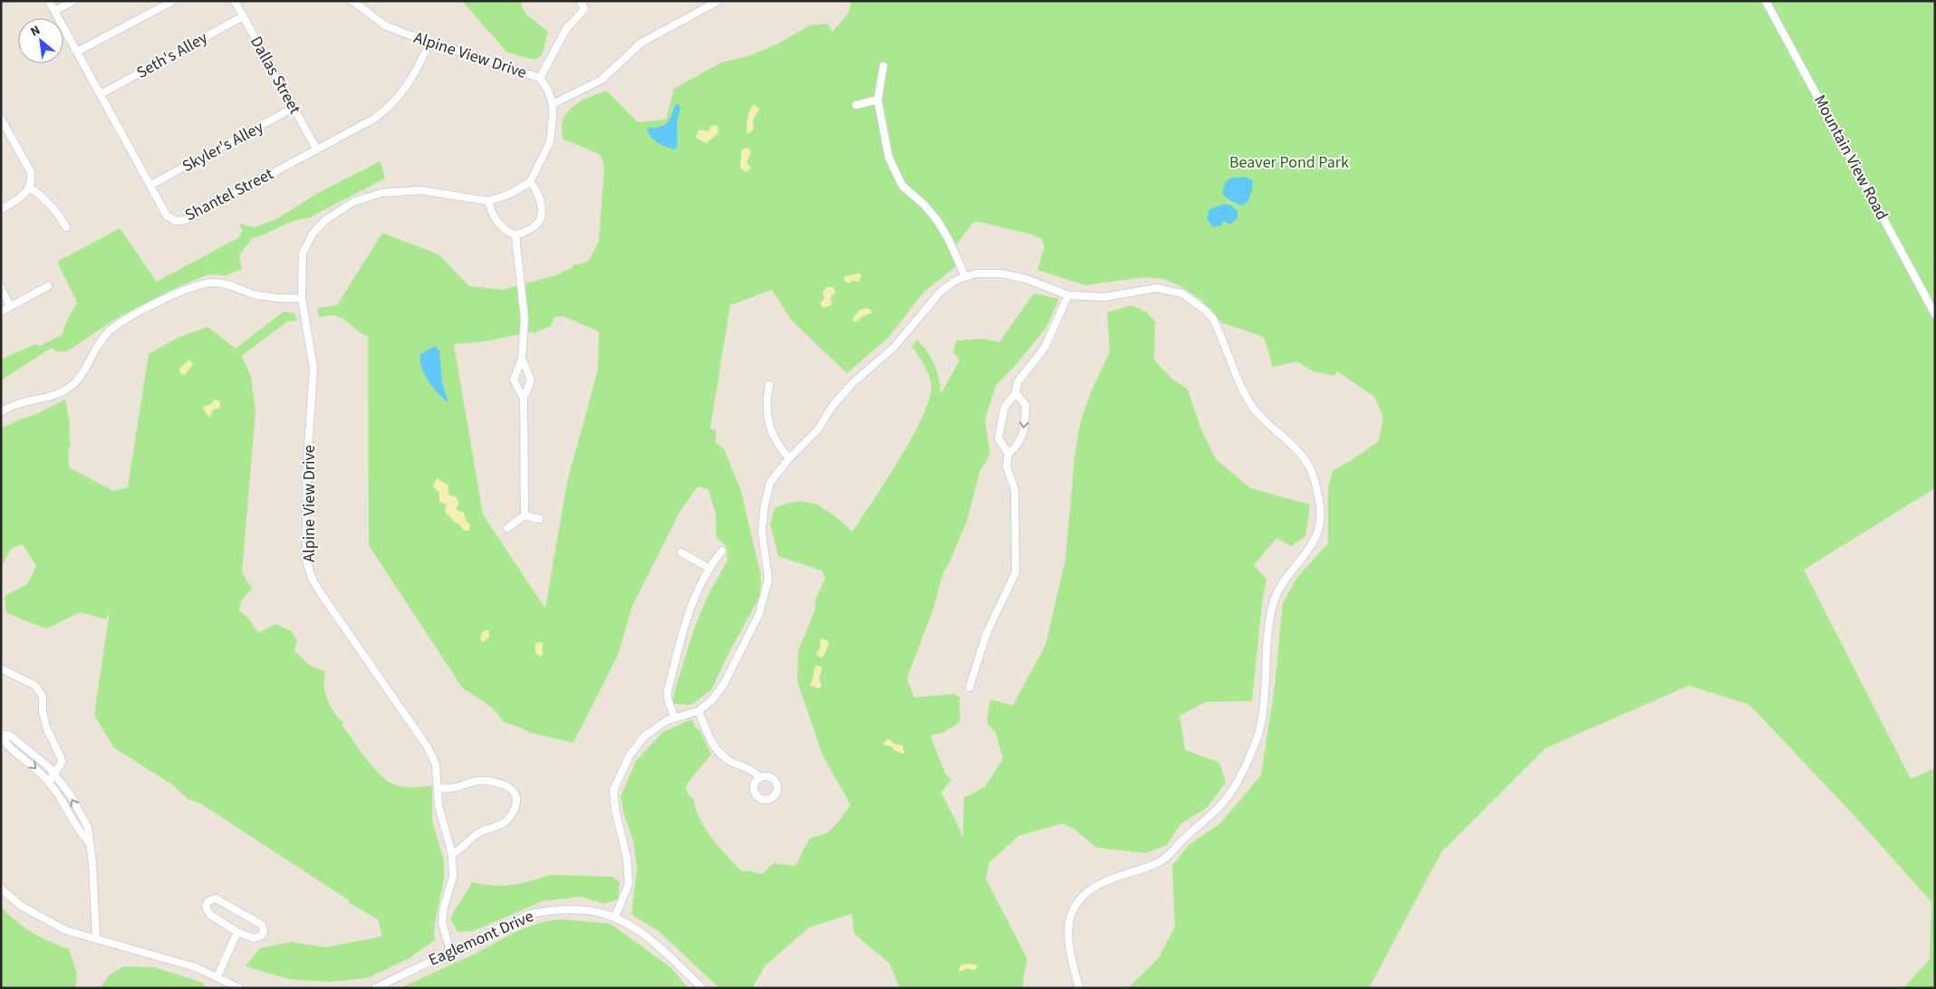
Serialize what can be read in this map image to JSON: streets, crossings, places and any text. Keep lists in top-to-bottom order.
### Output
{
  "streets": {
    "street": [
      "Seth's Alley",
      "Alpine View Drive",
      "Dallas Street",
      "Skyler's Alley",
      "Mountain View Road",
      "Shantel Street",
      "Eaglemont Drive"
    ]
  },
  "crossings": [
    ["Seth's Alley", "Dallas Street"],
    ["Seth's Alley", "Shantel Street"],
    ["Alpine View Drive", "Shantel Street"],
    ["Alpine View Drive", "Eaglemont Drive"],
    ["Dallas Street", "Skyler's Alley"],
    ["Dallas Street", "Shantel Street"],
    ["Skyler's Alley", "Shantel Street"]
  ],
  "parks": ["Beaver Pond Park"],
  "north": "top left"
}
